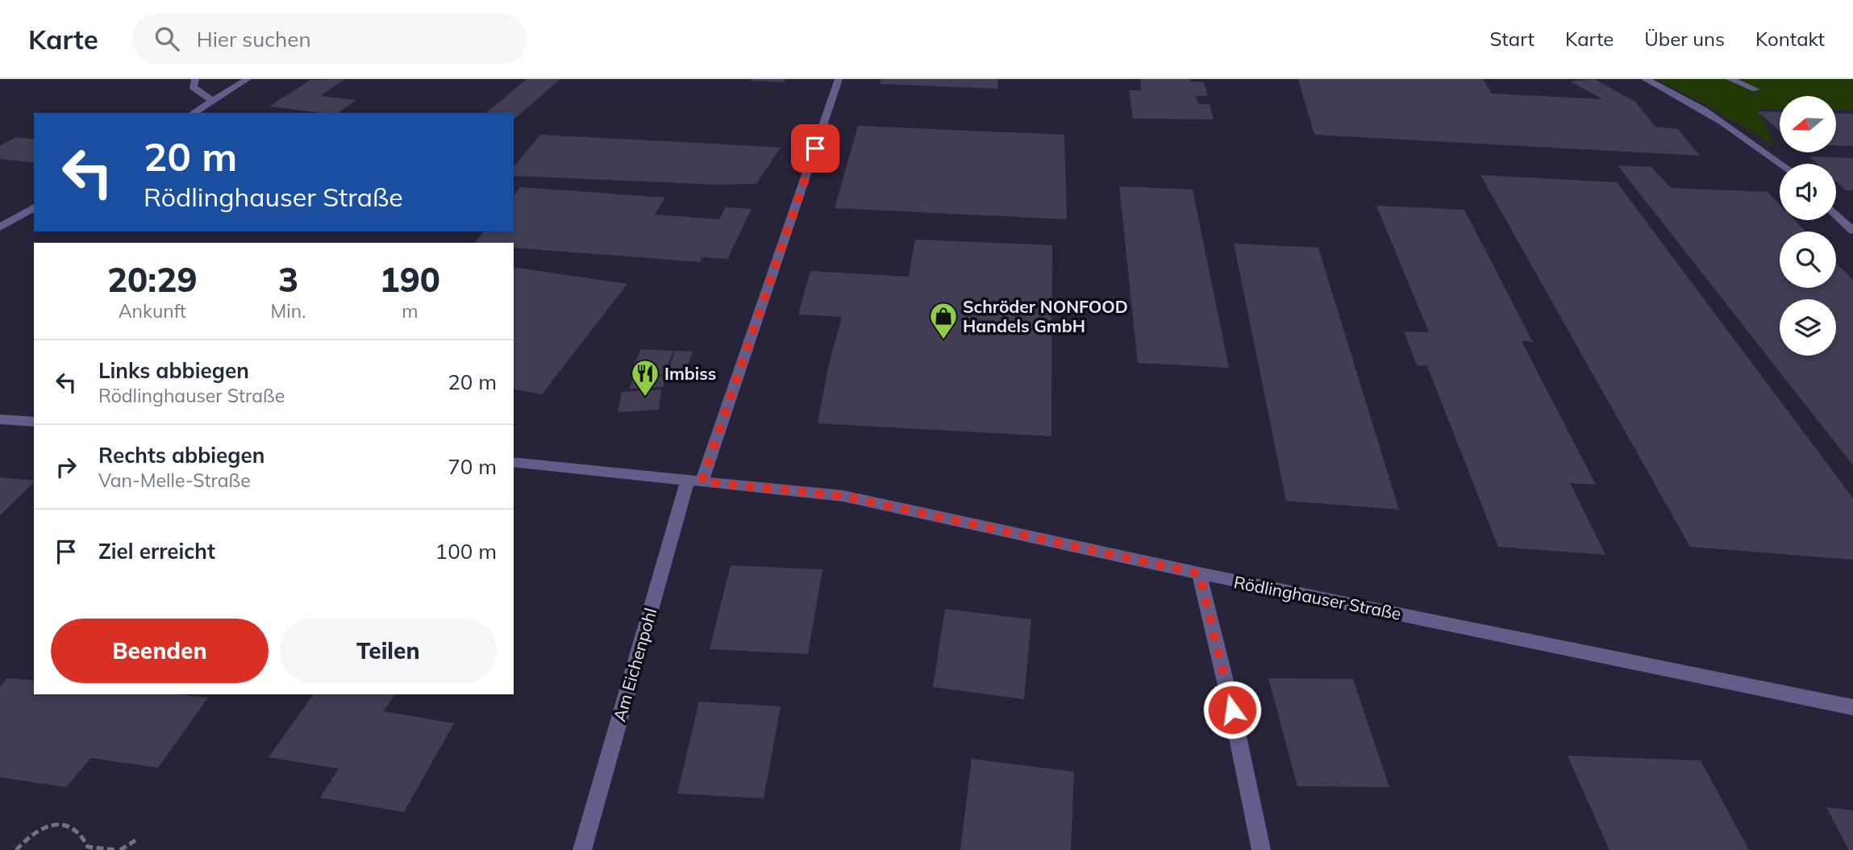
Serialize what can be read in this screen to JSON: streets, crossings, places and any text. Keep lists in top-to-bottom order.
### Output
{
  "streets": {
    "street": ["Rödlinghauser Straße", "Am Eichenpohl"]
  },
  "crossings": [
    ["Rödlinghauser Straße", "Am Eichenpohl"]
  ],
  "places": {
    "shop": ["Schröder NONFOOD Handels GmbH"],
    "restaurant": ["Imbiss"]
  },
  "north": "left",
  "page": {
    "header": "Karte",
    "search": "Hier suchen",
    "nav": [
      "Start",
      "Karte",
      "Über uns",
      "Kontakt"
    ],
    "turn": ["20 m", "Rödlinghauser Straße"],
    "eta": [
      "20:29",
      "Ankunft",
      "3",
      "Min.",
      "190",
      "m"
    ],
    "list": [
      {
        "name": "Links abbiegen",
        "note": "Rödlinghauser Straße",
        "value": "20 m"
      },
      {
        "name": "Rechts abbiegen",
        "note": "Van-Melle-Straße",
        "value": "70 m"
      },
      {
        "name": "Ziel erreicht",
        "value": "100 m"
      }
    ],
    "buttons": ["Beenden", "Teilen"]
  }
}
